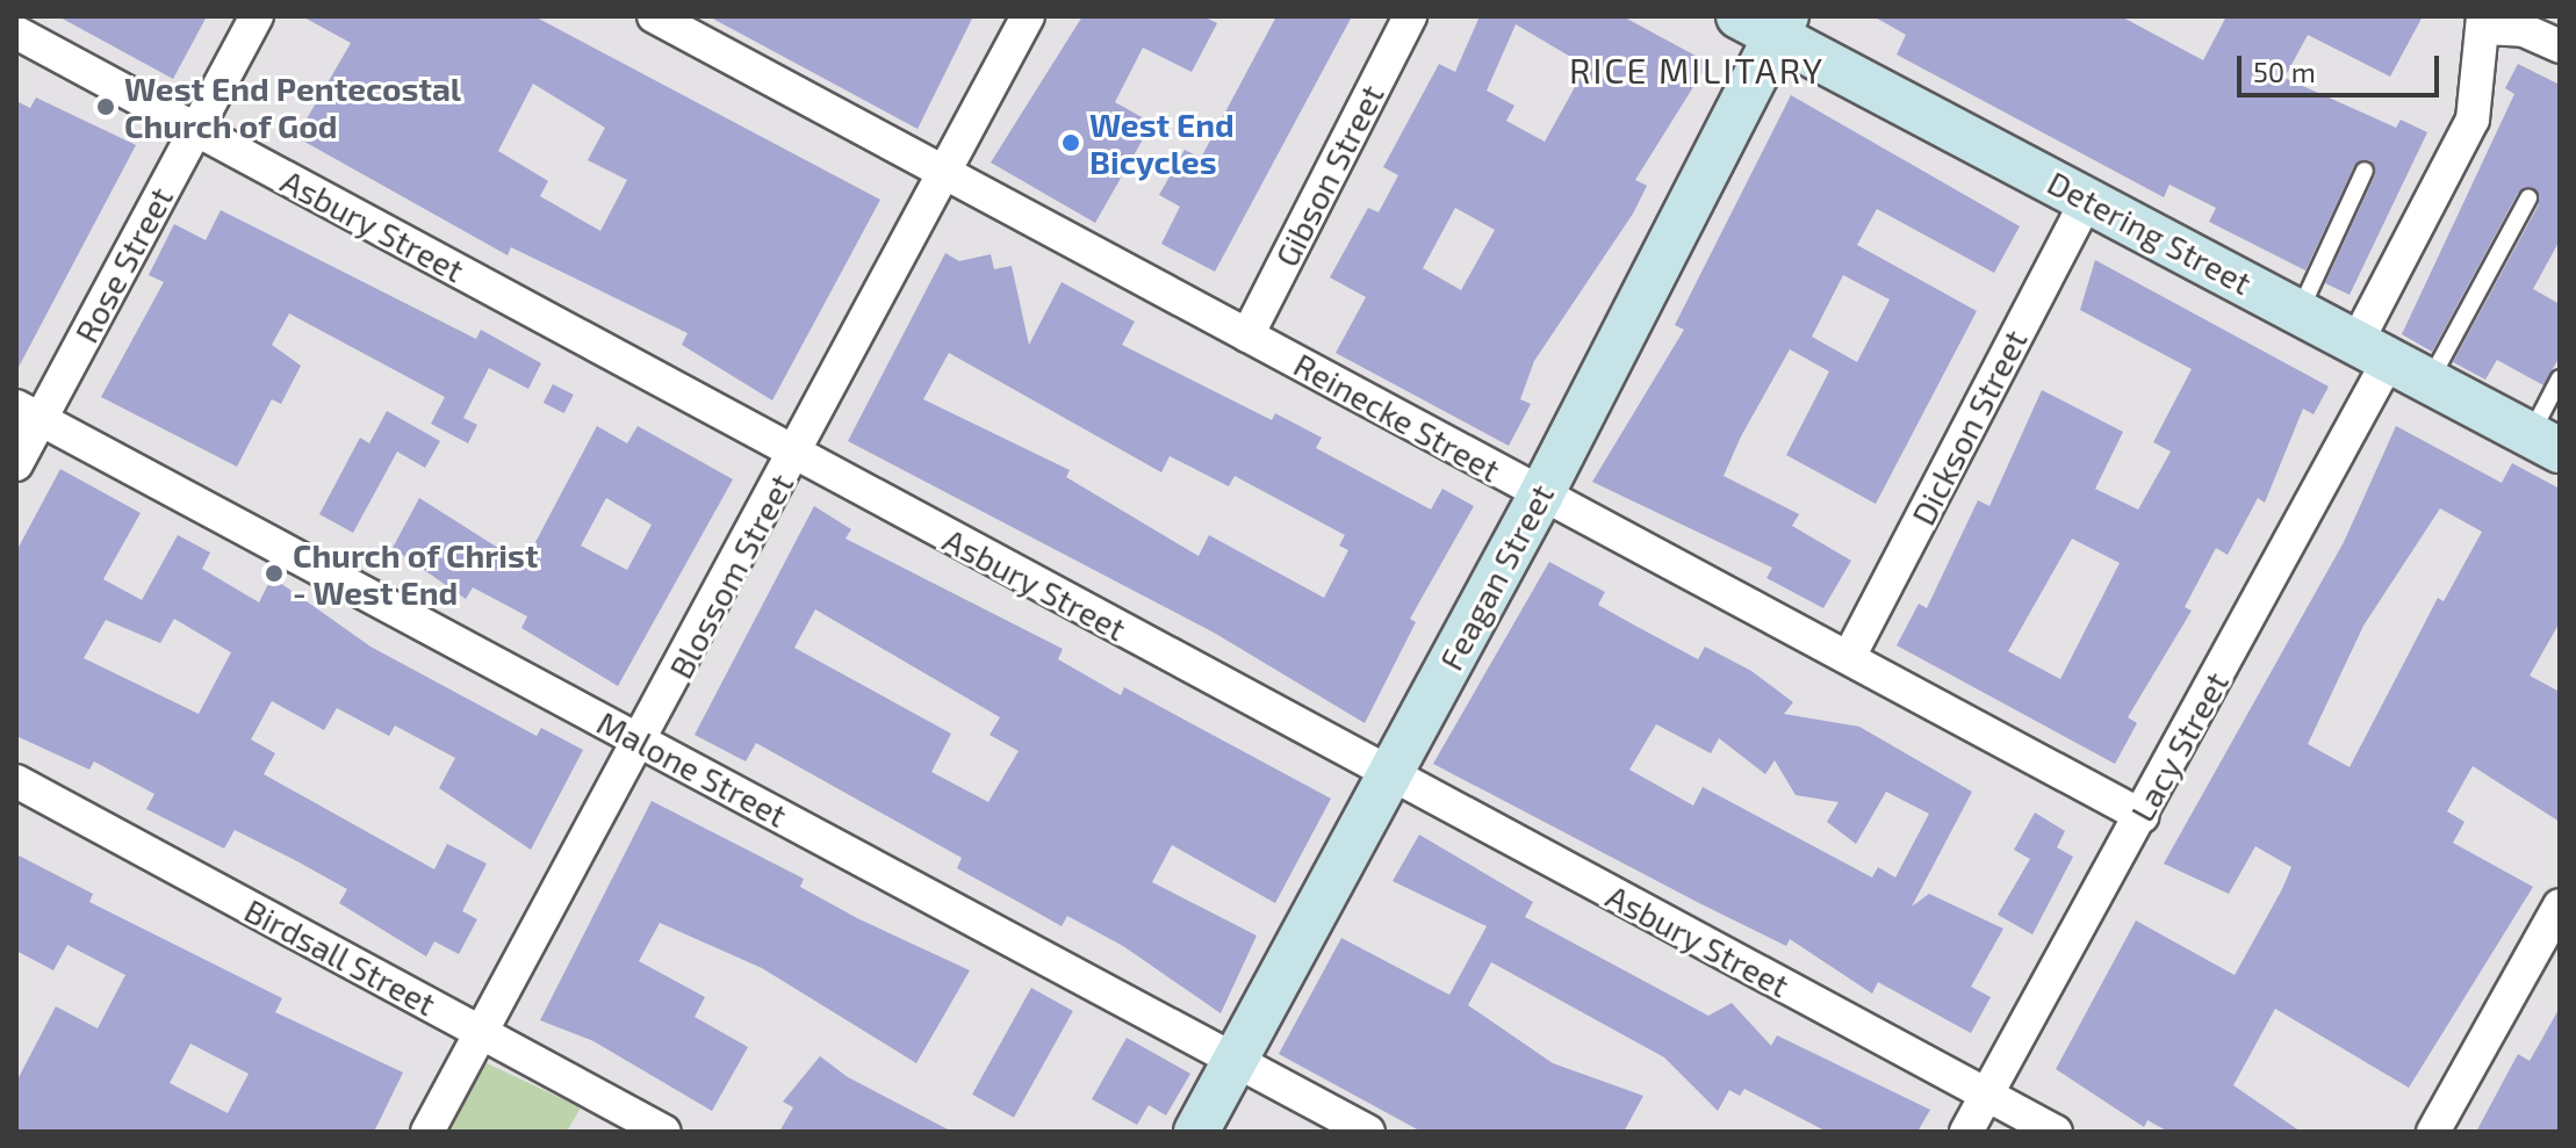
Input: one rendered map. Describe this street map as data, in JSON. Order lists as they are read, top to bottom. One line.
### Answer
{"streets":{"street":["Gibson Street","Asbury Street","Detering Street","Rose Street","Reinecke Street","Dickson Street","Blossom Street","Feagan Street","Lacy Street","Malone Street","Birdsall Street"]},"crossings":[["Gibson Street","Reinecke Street"],["Asbury Street","Rose Street"],["Asbury Street","Blossom Street"],["Asbury Street","Feagan Street"],["Asbury Street","Lacy Street"],["Detering Street","Dickson Street"],["Detering Street","Feagan Street"],["Detering Street","Lacy Street"],["Rose Street","Malone Street"],["Reinecke Street","Dickson Street"],["Reinecke Street","Blossom Street"],["Reinecke Street","Feagan Street"],["Reinecke Street","Lacy Street"],["Blossom Street","Malone Street"],["Blossom Street","Birdsall Street"],["Feagan Street","Malone Street"]],"districts":["RICE MILITARY"],"places":["West End Pentecostal Church of God","West End Bicycles","Church of Christ - West End"],"scale_bar":"50 m"}
